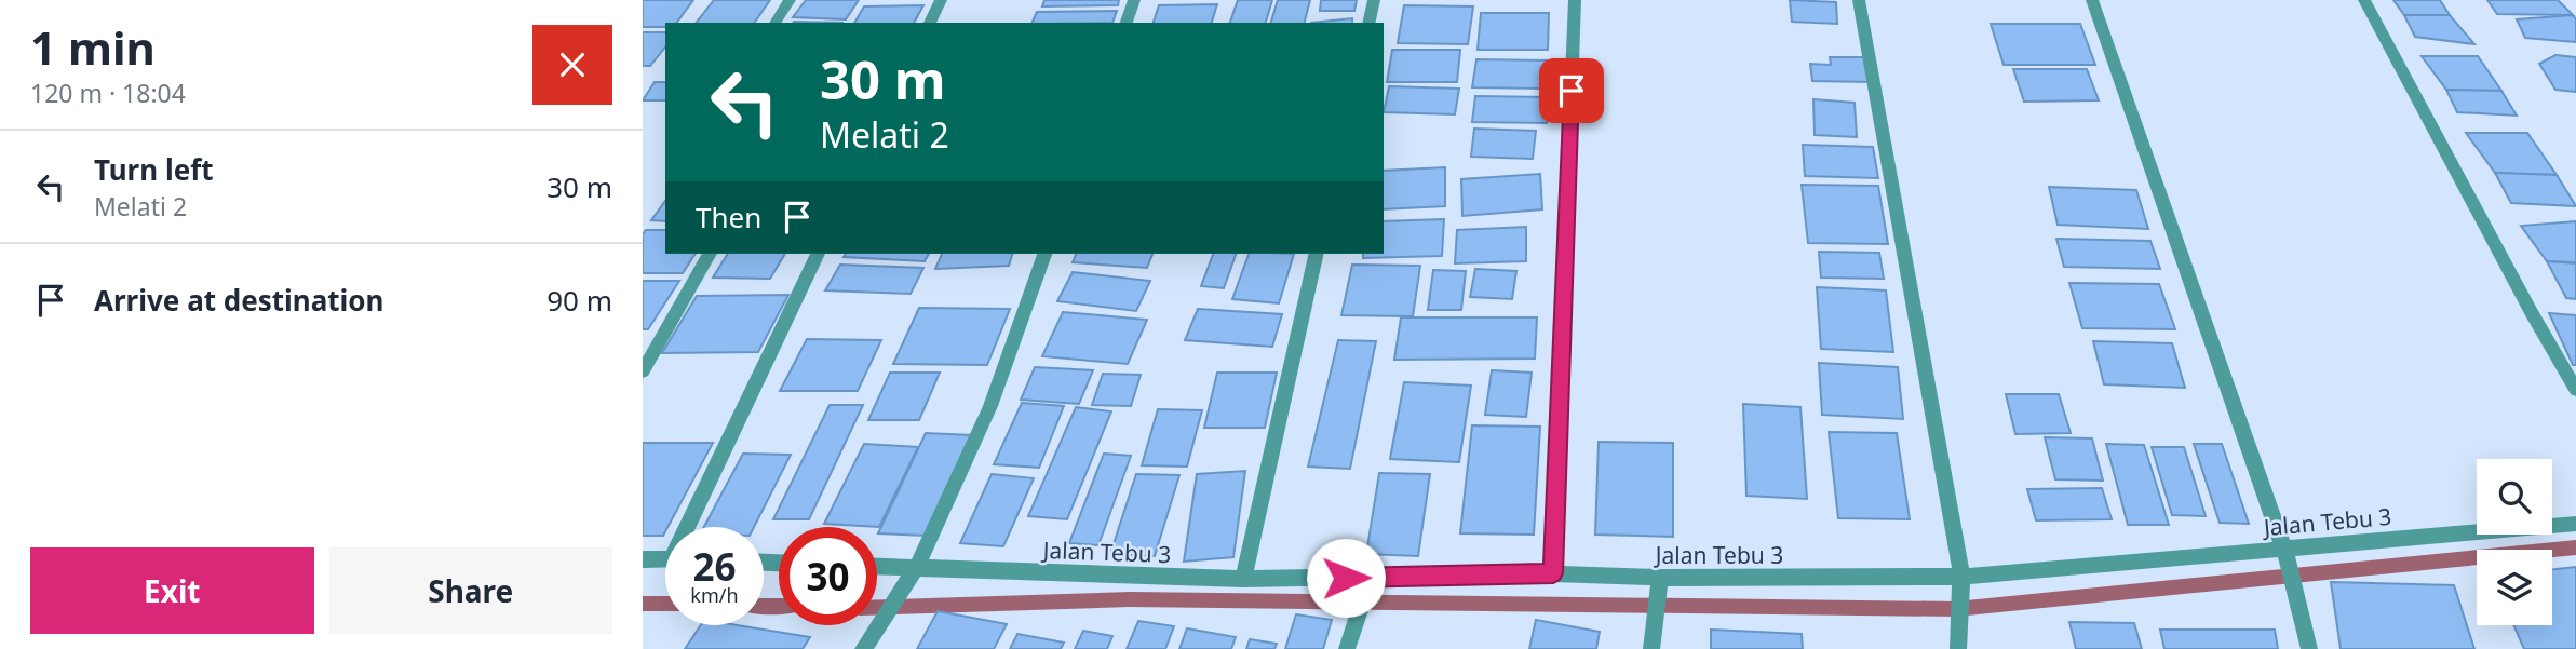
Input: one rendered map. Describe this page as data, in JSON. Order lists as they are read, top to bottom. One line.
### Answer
{"streets":{"street":["Jalan Tebu 3"]},"page":{"heading":["1 min","120 m · 18:04"],"turn":["30 m","Melati 2"],"list":[{"name":"Turn left","note":"Melati 2","value":"30 m"},{"name":"Arrive at destination","value":"90 m"}],"then":"Then","speed":"26 km/h","limit":"30","buttons":["Exit","Share"]}}
